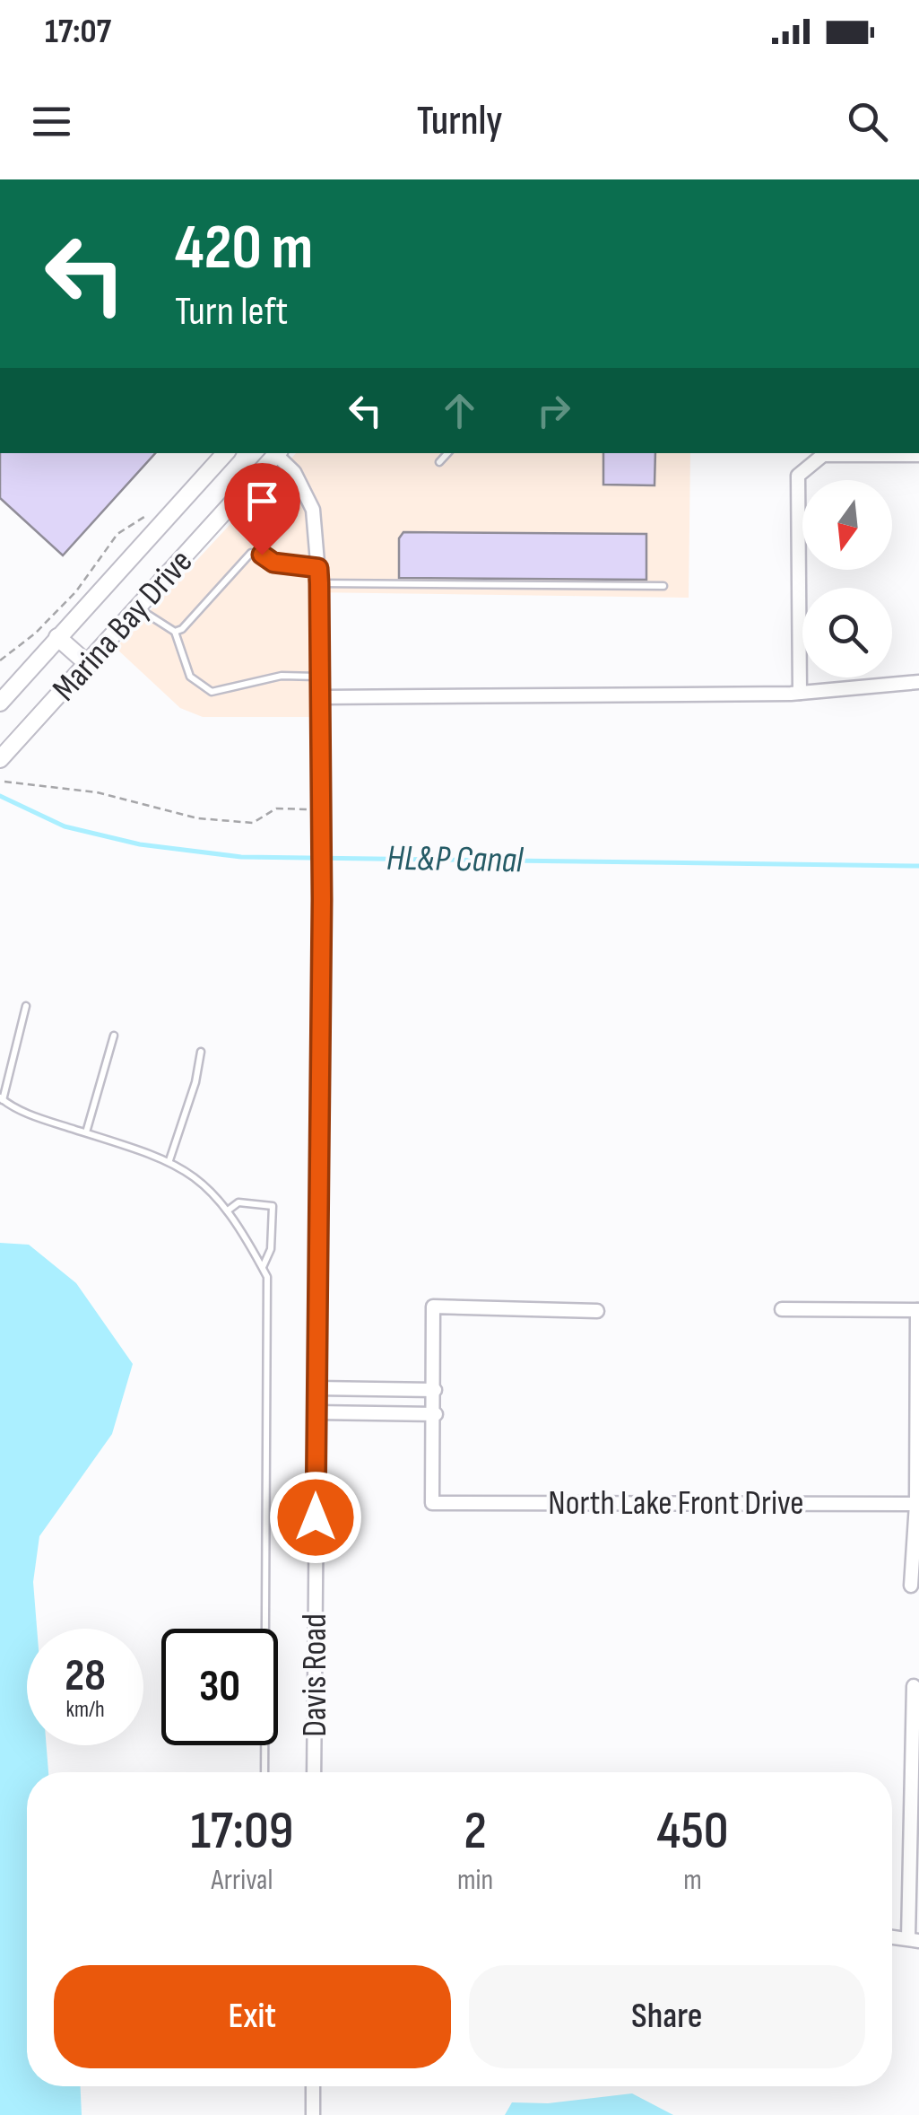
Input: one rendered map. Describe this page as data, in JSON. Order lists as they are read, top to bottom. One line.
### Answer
{"streets":{"main road":["Marina Bay Drive"],"street":["North Lake Front Drive","Davis Road"]},"water":["HL&P Canal"],"north":"bottom","page":{"status":"17:07","header":"Turnly","turn":["420 m","Turn left"],"speed":"28 km/h","limit":"30","eta":["17:09","Arrival","2","min","450","m"],"buttons":["Exit","Share"]}}
